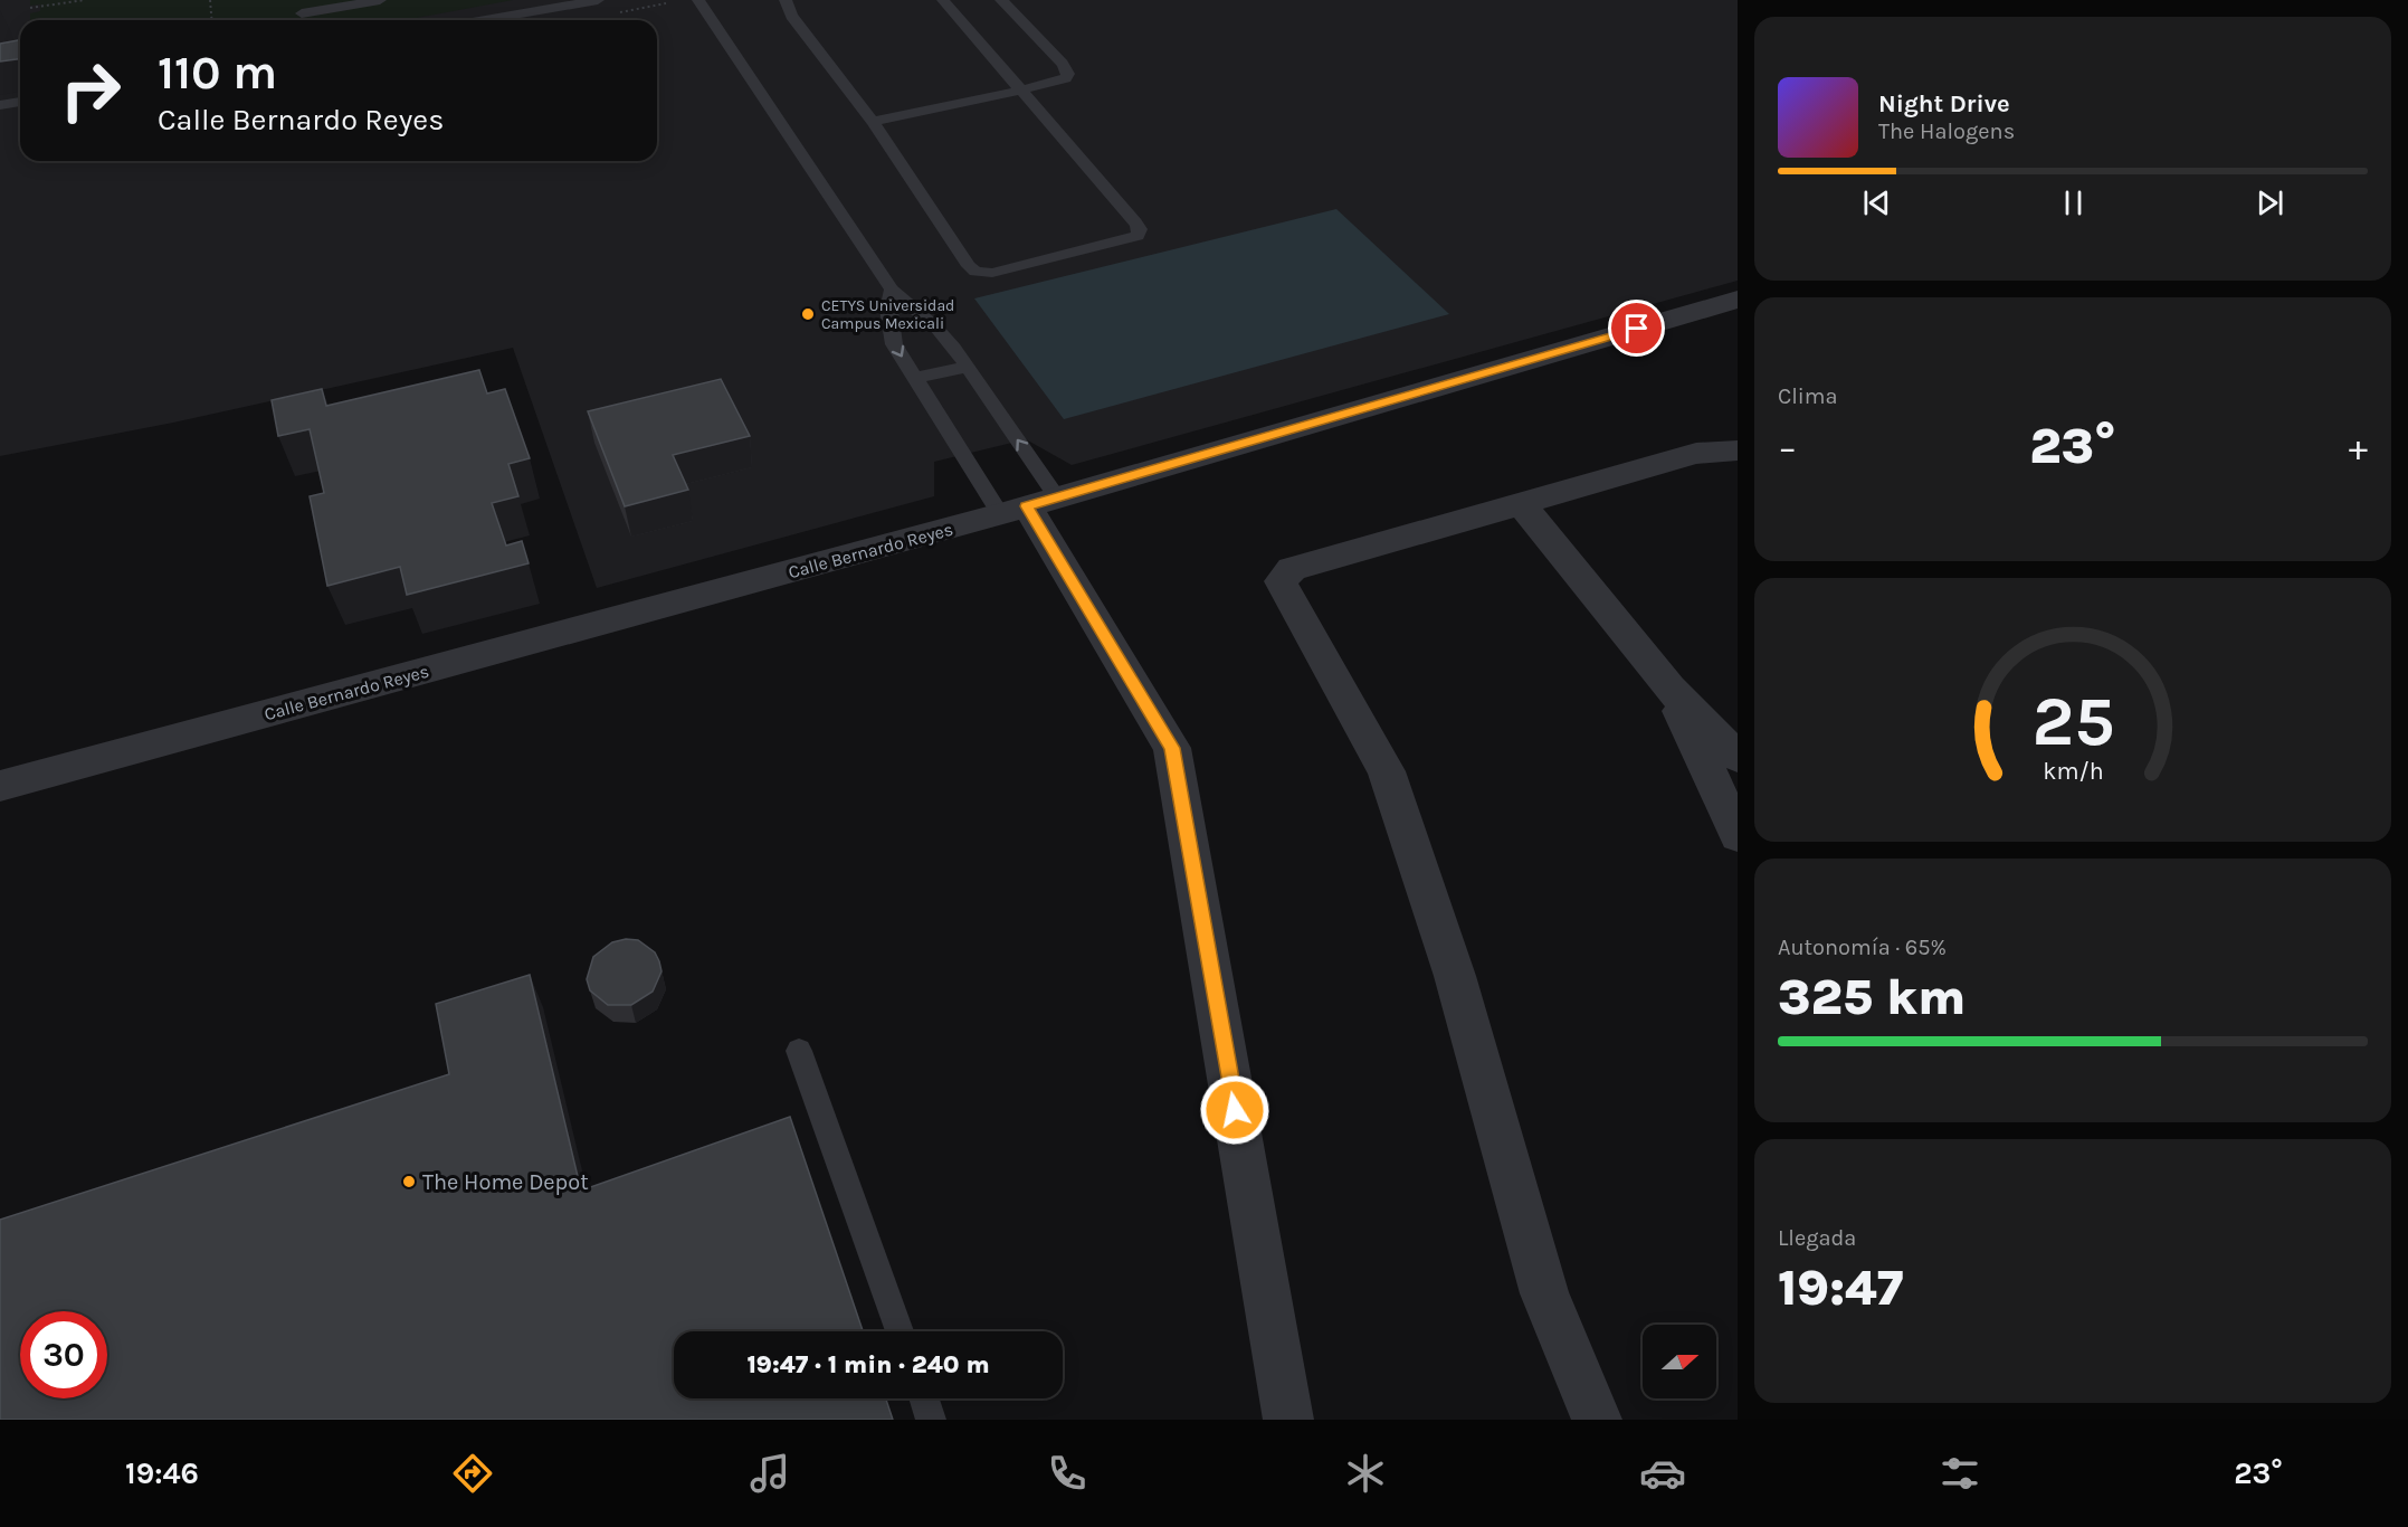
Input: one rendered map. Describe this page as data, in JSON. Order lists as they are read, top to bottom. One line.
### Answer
{"streets":{"street":["Calle Bernardo Reyes"]},"places":["CETYS Universidad Campus Mexicali","The Home Depot"],"north":"right","page":{"turn":["110 m","Calle Bernardo Reyes"],"song":["Night Drive","The Halogens"],"tile":["Clima",["Autonomía · 65%","325 km"],["Llegada","19:47"]],"heat":["−","23°","+"],"limit":"30","trip":"19:47 · 1 min · 240 m","tabs":["19:46","23°"],"gauge":["25","km/h"]}}
